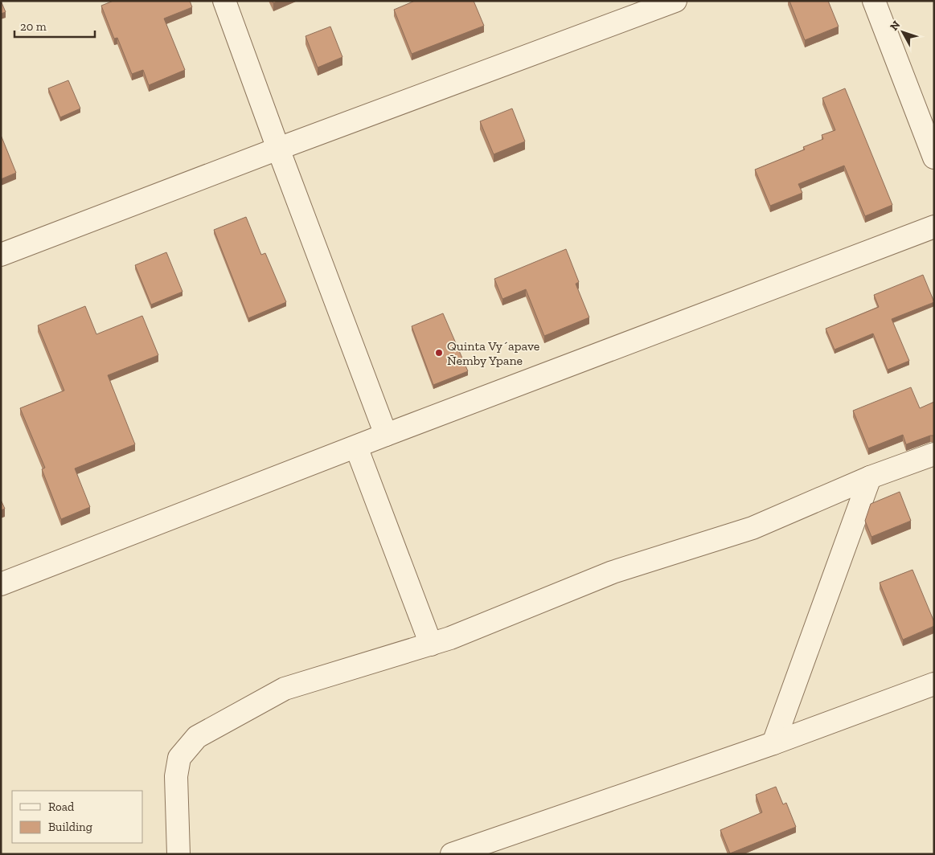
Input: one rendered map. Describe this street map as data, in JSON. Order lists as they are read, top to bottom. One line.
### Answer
{"places":["Quinta Vy´apave Ñemby Ypane"],"legend":["Road","Building"],"scale_bar":"20 m","north":"top left"}
